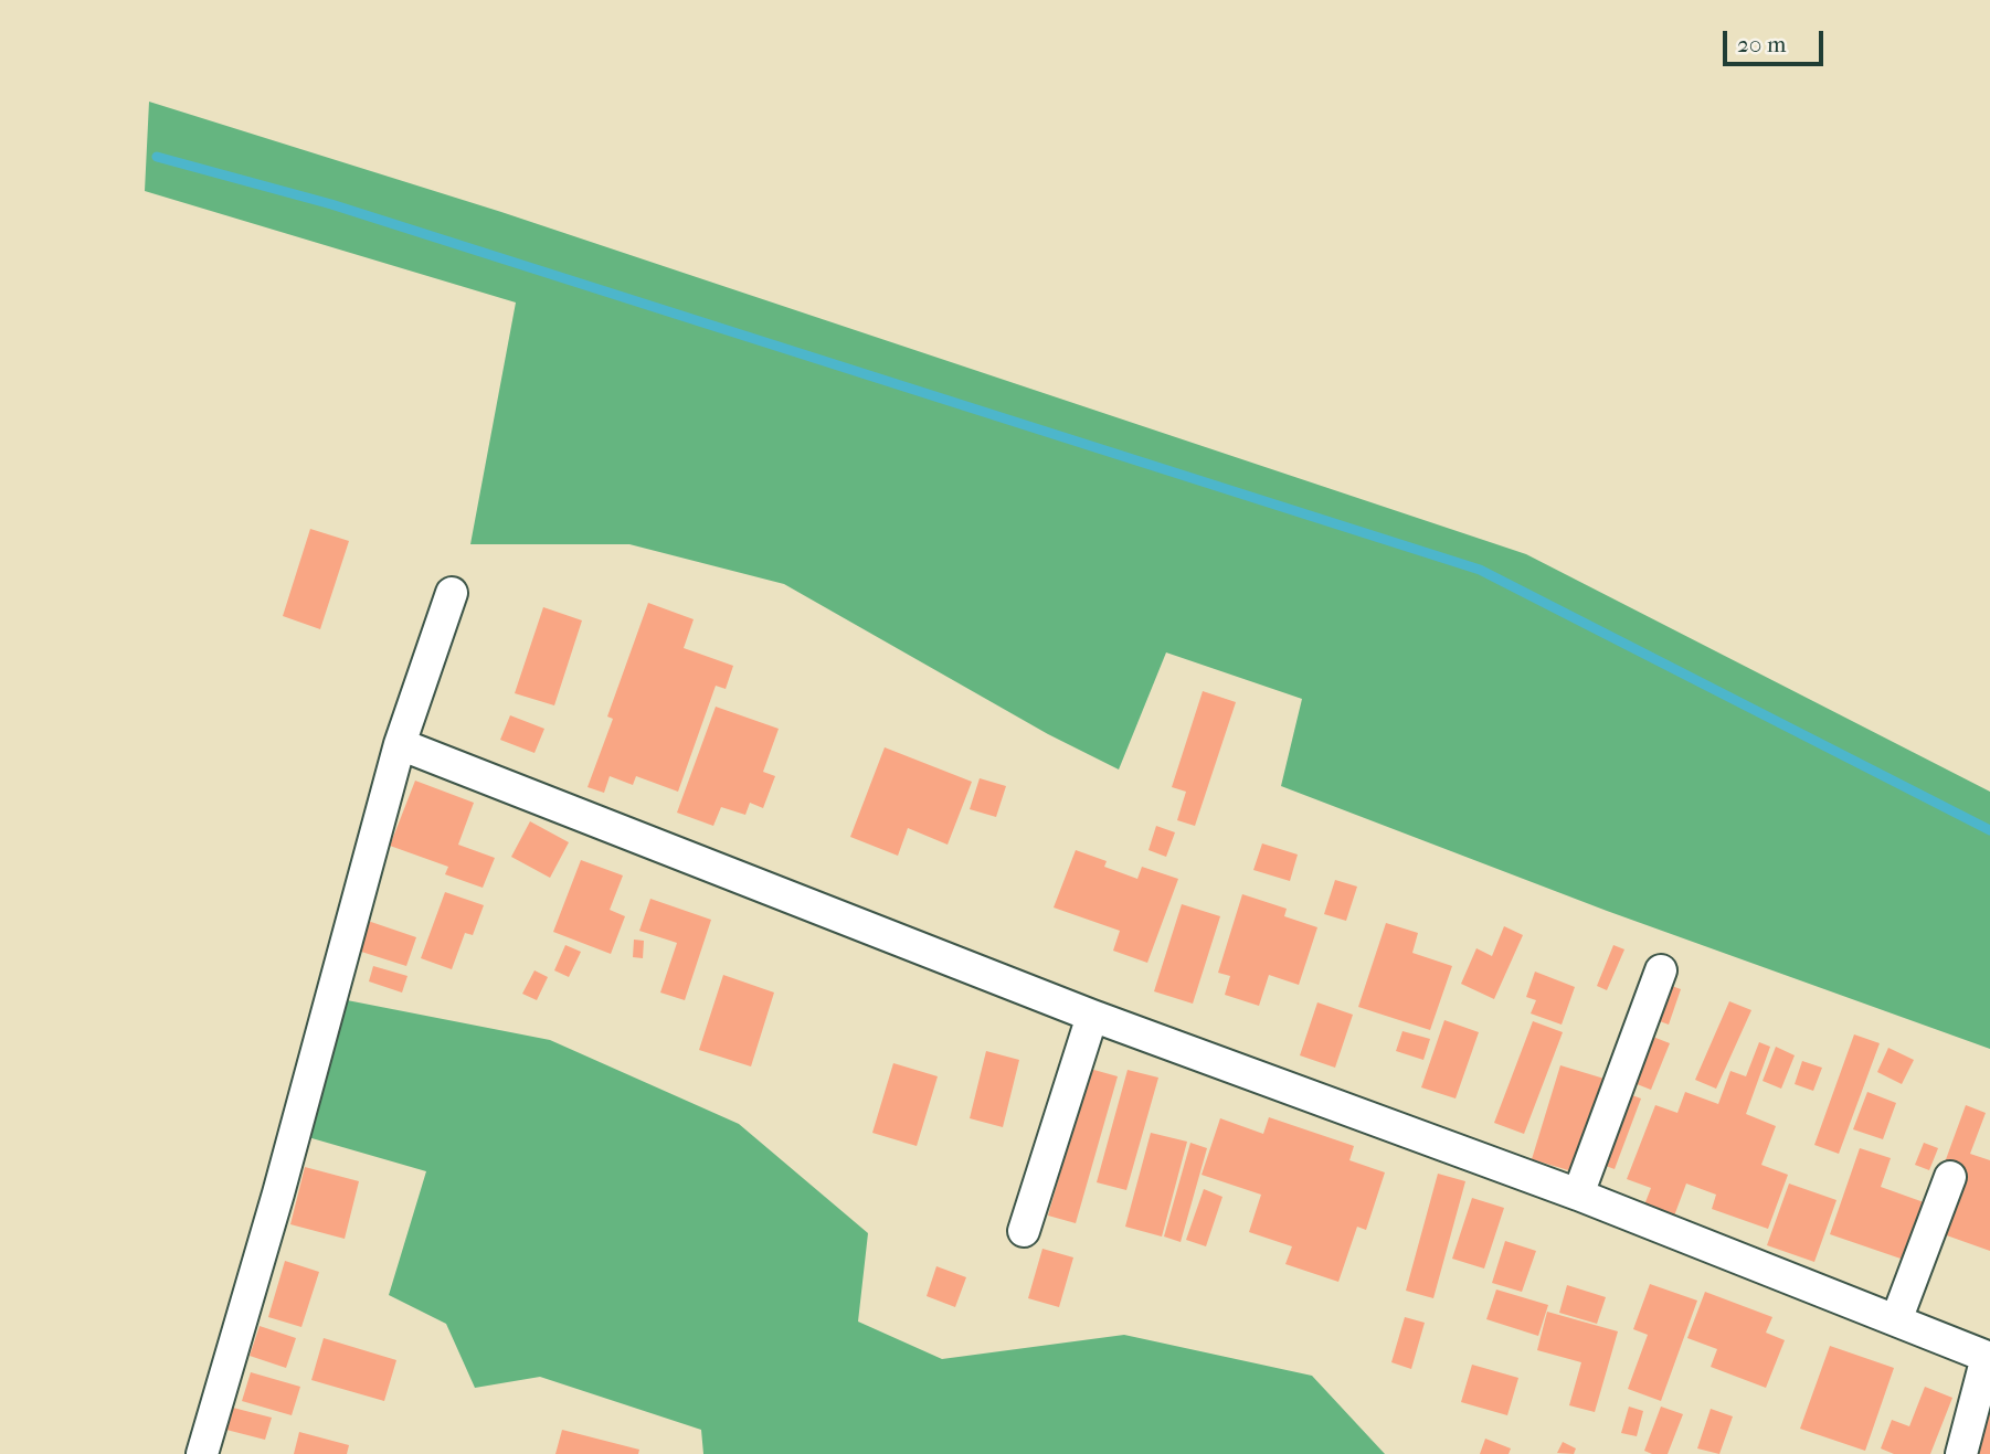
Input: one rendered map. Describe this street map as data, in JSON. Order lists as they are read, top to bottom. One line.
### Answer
{"scale_bar":"20 m"}
